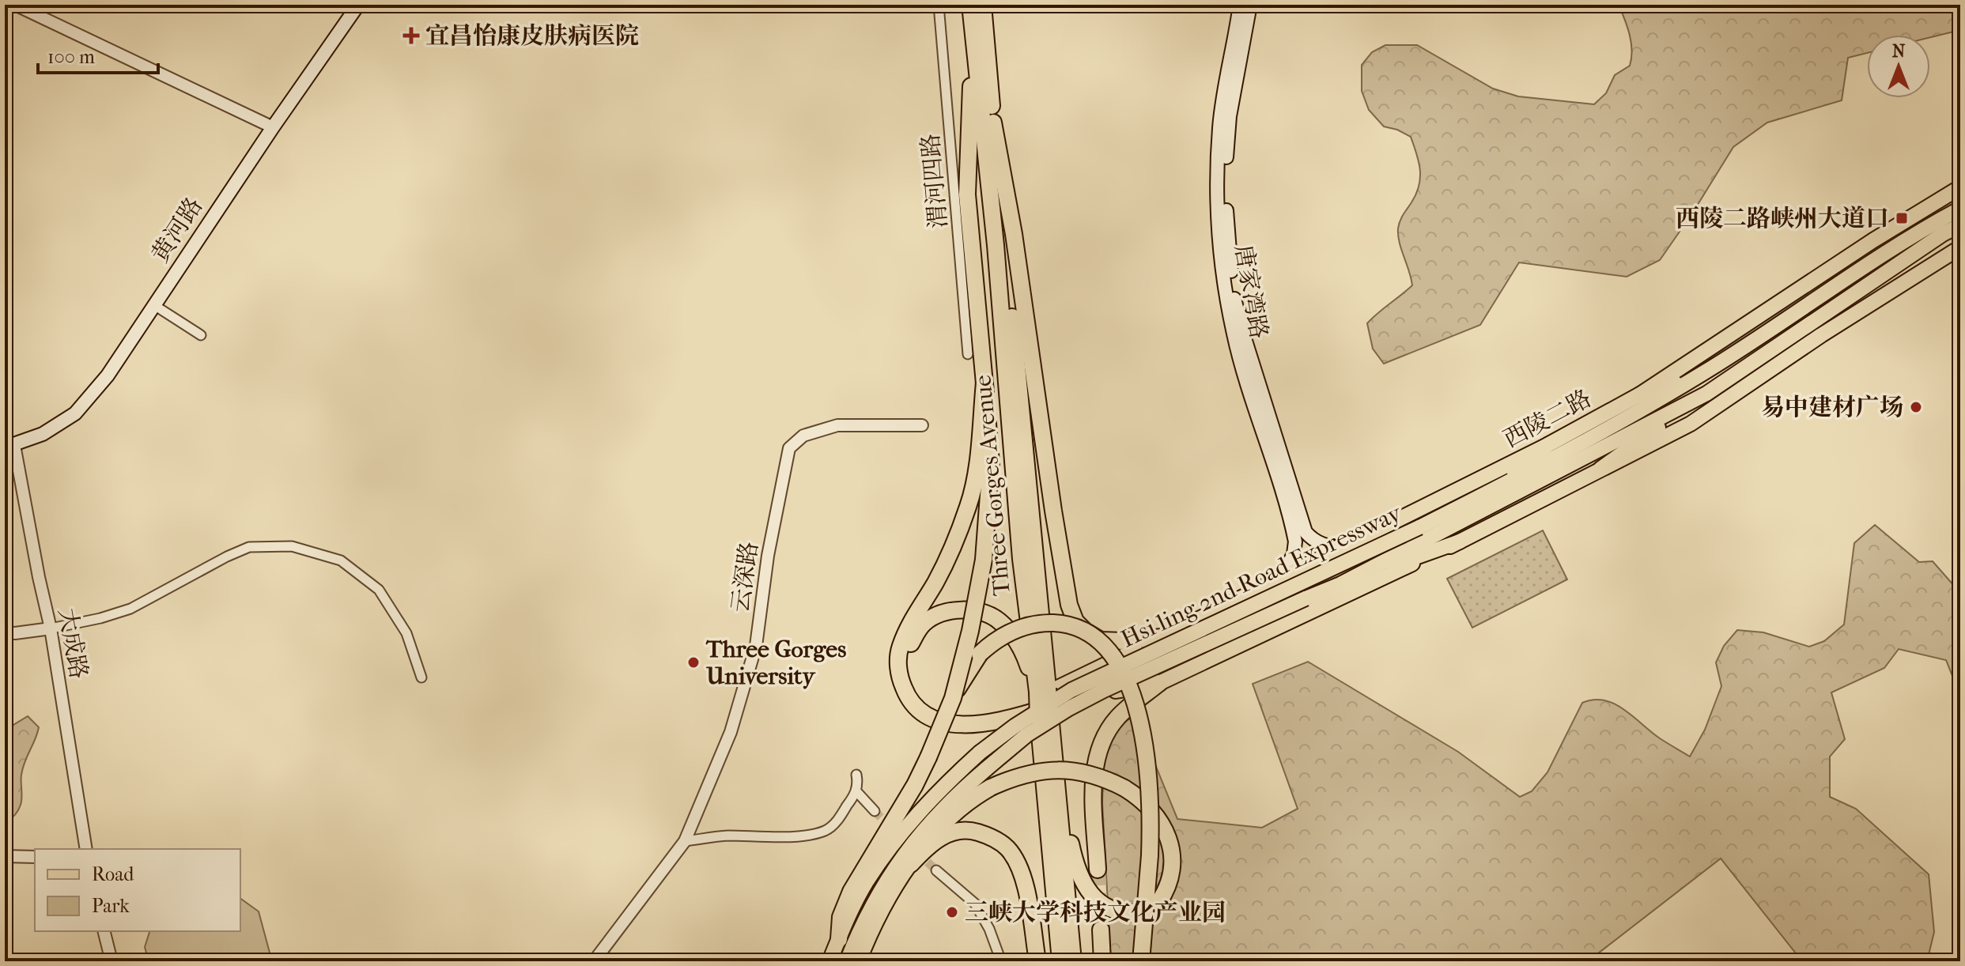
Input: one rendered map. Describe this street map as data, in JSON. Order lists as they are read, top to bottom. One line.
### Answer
{"streets":{"highway":["Three Gorges Avenue"],"main road":["黄河路","唐家湾路","西陵二路","Hsi ling 2nd Road Expressway"],"street":["渭河四路","云深路","大成路"]},"crossings":[["黄河路","大成路"],["唐家湾路","西陵二路"]],"places":{"health":["宜昌怡康皮肤病医院"],"transit":["西陵二路峡州大道口"],"other":["易中建材广场","Three Gorges University","三峡大学科技文化产业园"]},"legend":["Road","Park"],"scale_bar":"100 m","north":"top"}
